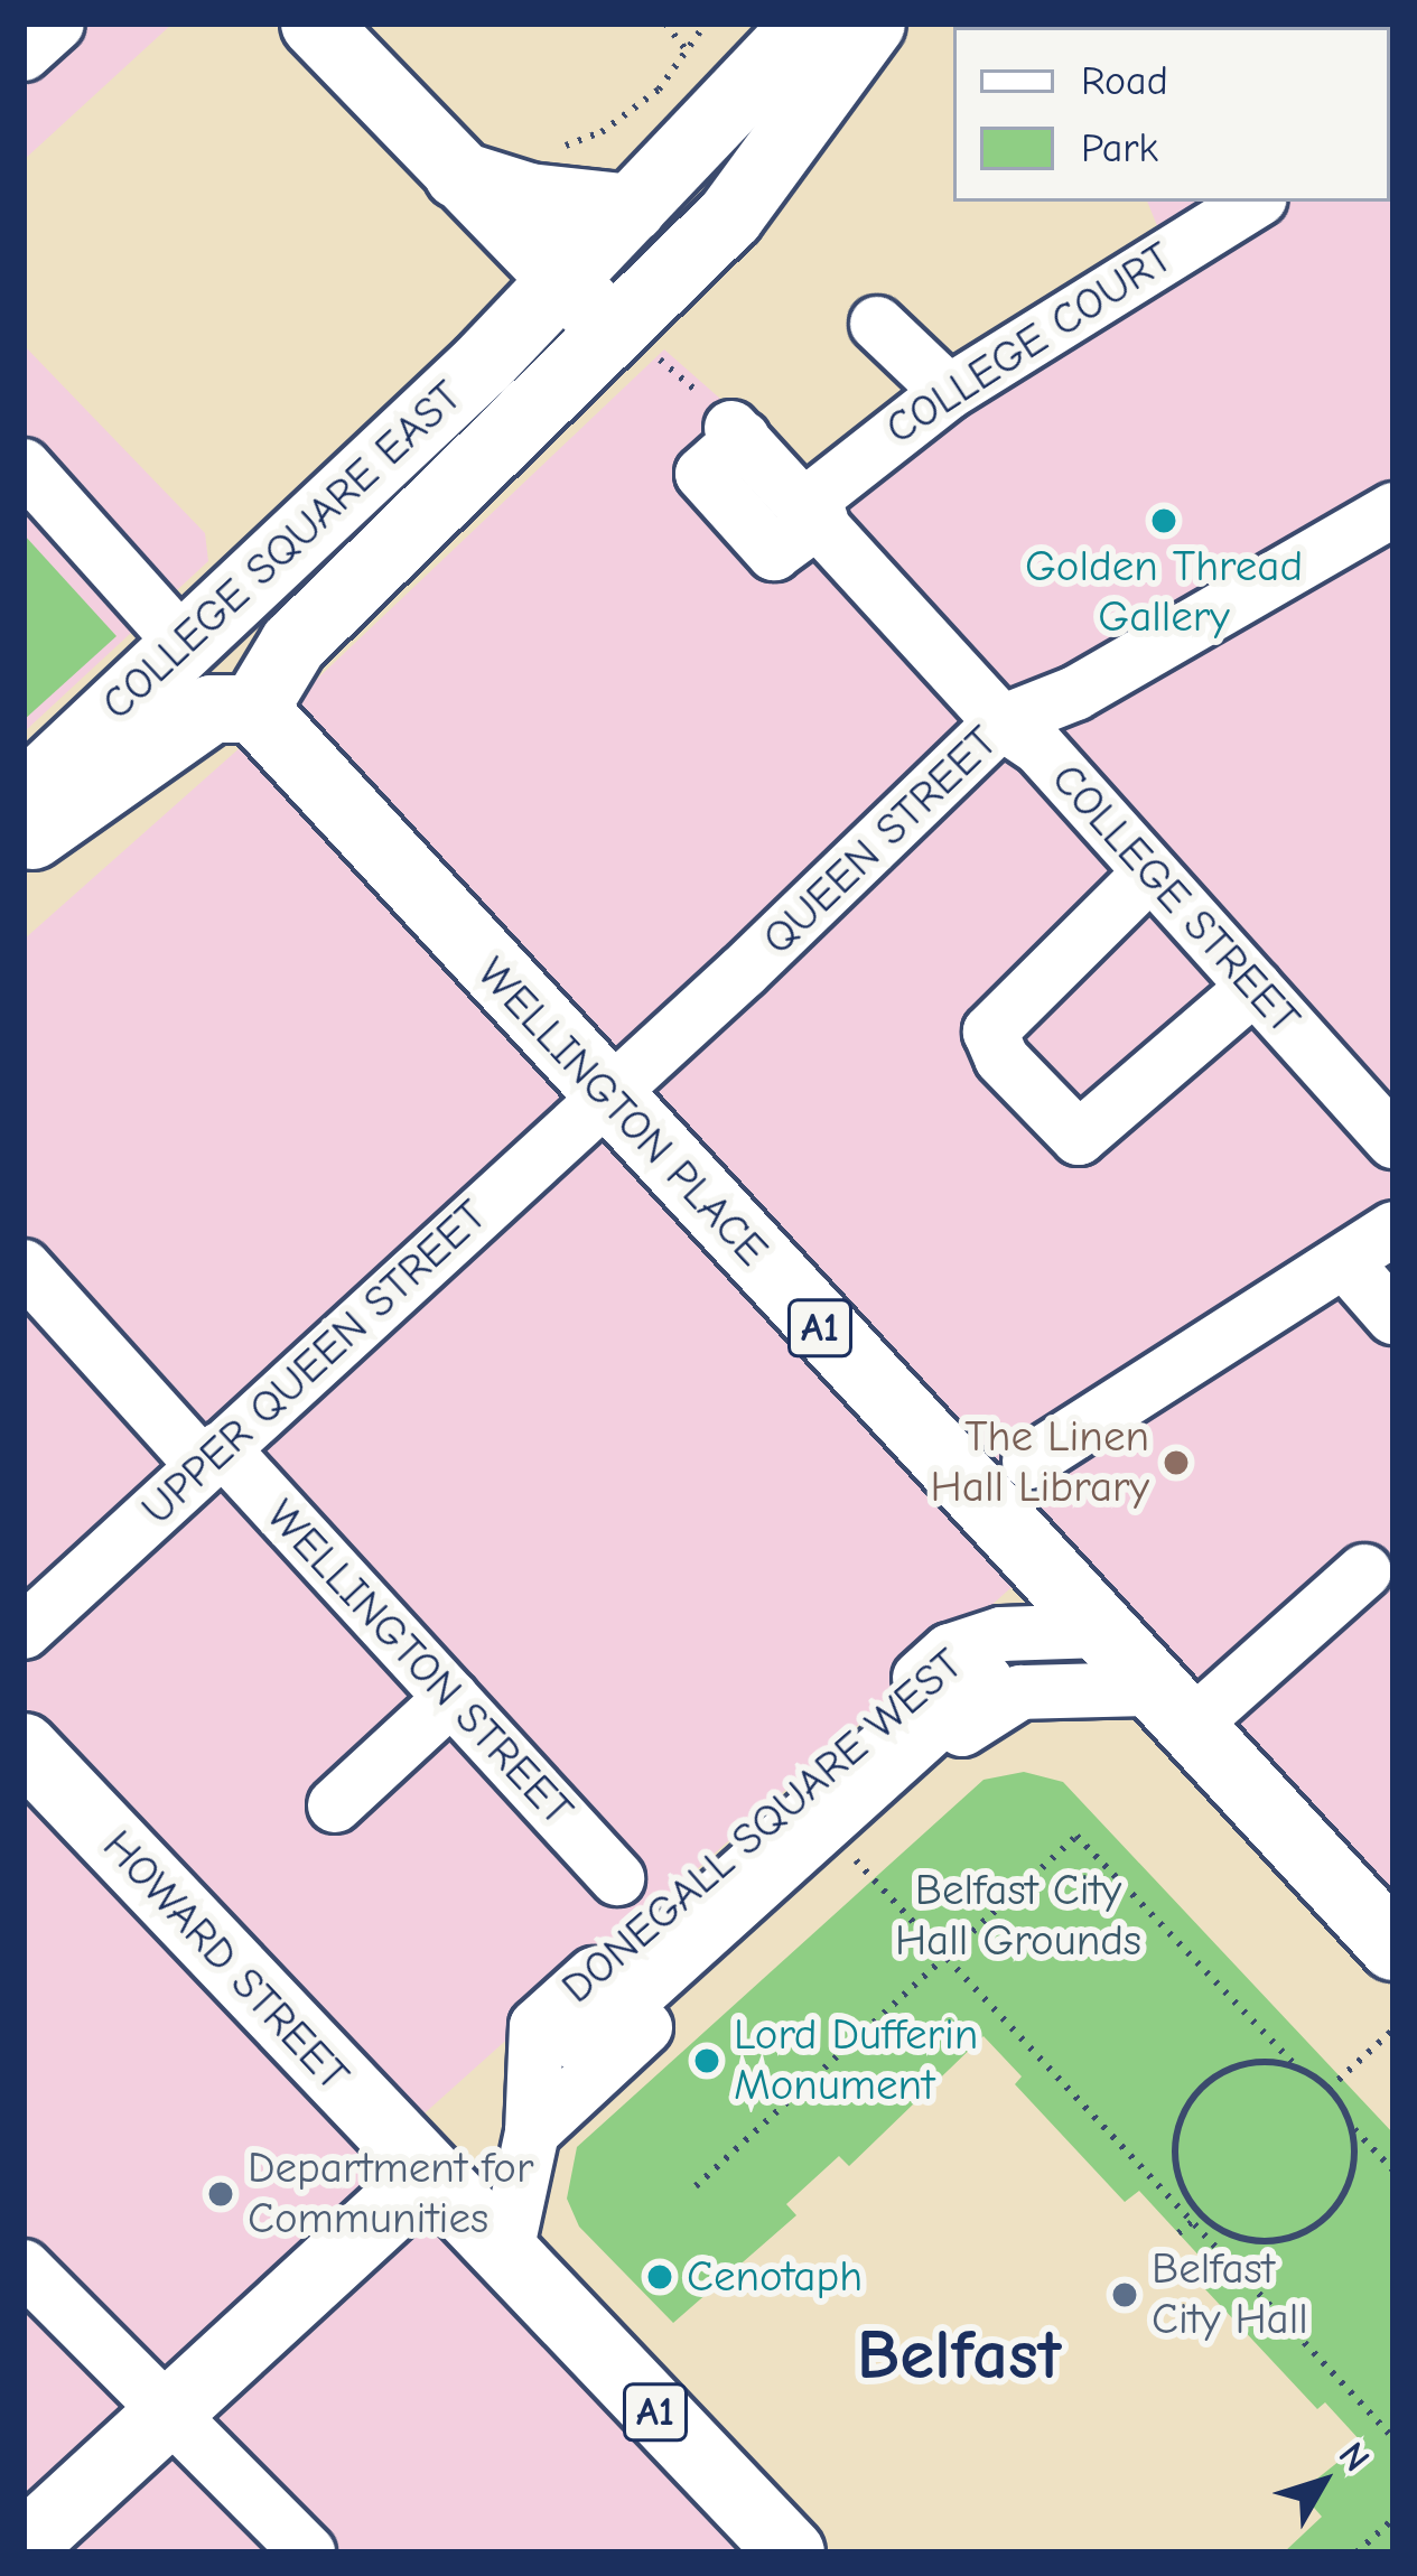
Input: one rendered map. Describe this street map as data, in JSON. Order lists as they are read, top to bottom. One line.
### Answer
{"streets":{"main road":["COLLEGE SQUARE EAST","WELLINGTON PLACE","A1","HOWARD STREET"],"street":["COLLEGE COURT","QUEEN STREET","COLLEGE STREET","UPPER QUEEN STREET","WELLINGTON STREET","DONEGALL SQUARE WEST"]},"crossings":[["COLLEGE COURT","COLLEGE STREET"],["COLLEGE SQUARE EAST","WELLINGTON PLACE"],["QUEEN STREET","COLLEGE STREET"],["QUEEN STREET","WELLINGTON PLACE"],["QUEEN STREET","UPPER QUEEN STREET"],["WELLINGTON PLACE","A1"],["WELLINGTON PLACE","UPPER QUEEN STREET"],["WELLINGTON PLACE","DONEGALL SQUARE WEST"],["A1","DONEGALL SQUARE WEST"],["A1","HOWARD STREET"],["UPPER QUEEN STREET","WELLINGTON STREET"]],"districts":["Belfast"],"parks":["Belfast City Hall Grounds"],"places":["Golden Thread Gallery","The Linen Hall Library","Lord Dufferin Monument","Department for Communities","Cenotaph","Belfast City Hall"],"legend":["Road","Park"],"north":"top right"}
